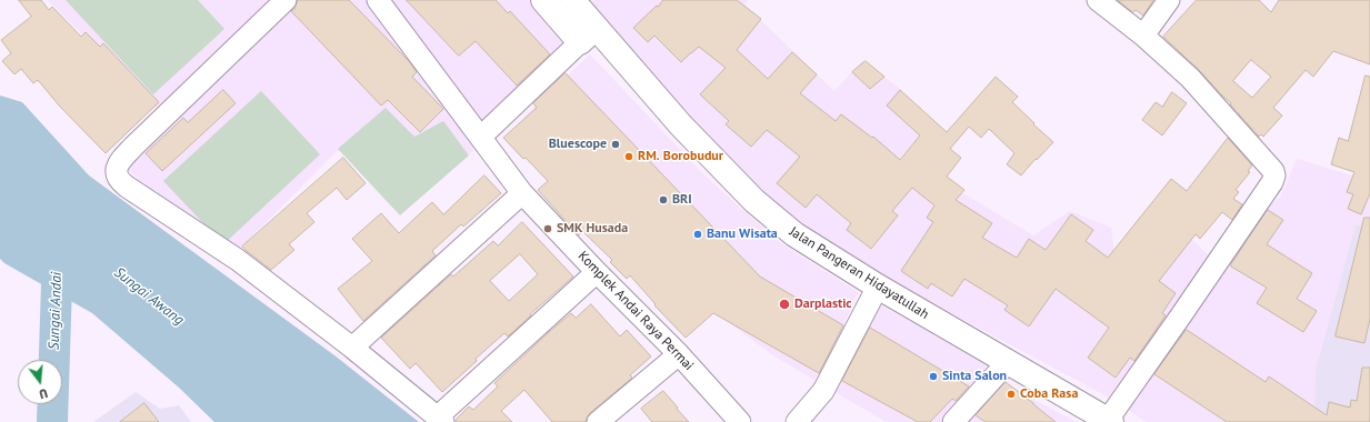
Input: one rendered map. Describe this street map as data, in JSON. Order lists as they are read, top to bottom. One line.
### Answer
{"streets":{"main road":["Jalan Pangeran Hidayatullah"],"street":["Komplek Andai Raya Permai"]},"water":["Sungai Awang","Sungai Andai"],"places":["Bluescope","RM. Borobudur","BRI","SMK Husada","Banu Wisata","Darplastic","Sinta Salon","Coba Rasa"],"north":"bottom"}
